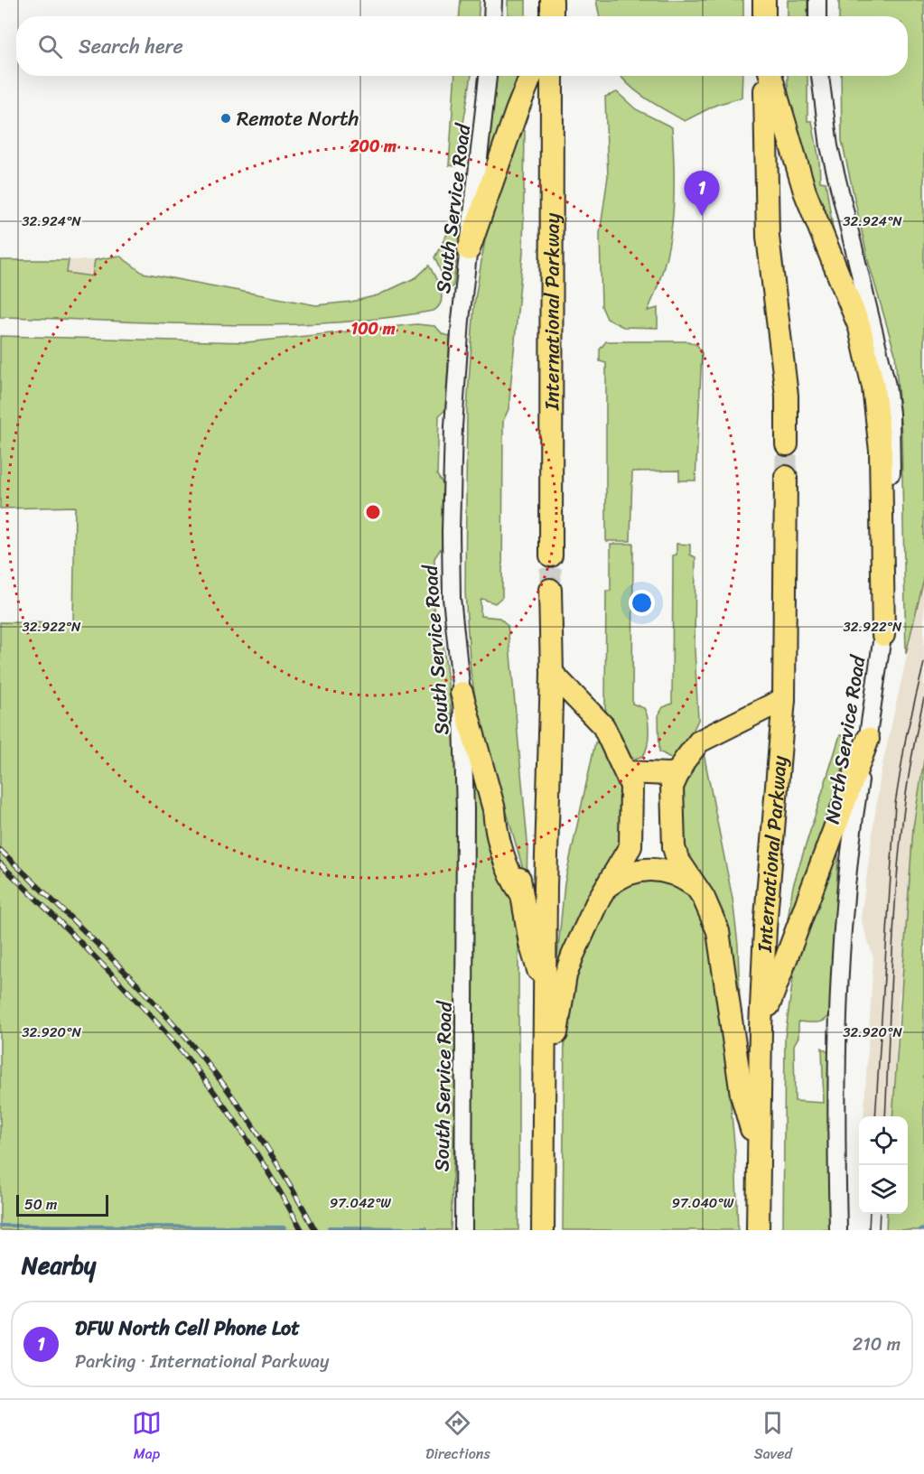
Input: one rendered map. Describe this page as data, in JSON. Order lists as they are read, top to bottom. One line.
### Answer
{"streets":{"highway":["International Parkway"],"main road":["South Service Road","North Service Road"]},"places":["Remote North"],"scale_bar":"50 m","page":{"search":"Search here","pins":"1","scale":"50 m","heading":"Nearby","list":[{"mark":"1","name":"DFW North Cell Phone Lot","note":"Parking · International Parkway","value":"210 m"}],"nav":["Map","Directions","Saved"]},"coordinates":["32.924°N","32.922°N","32.920°N","97.042°W","97.040°W"],"rings":["200 m","100 m"]}
